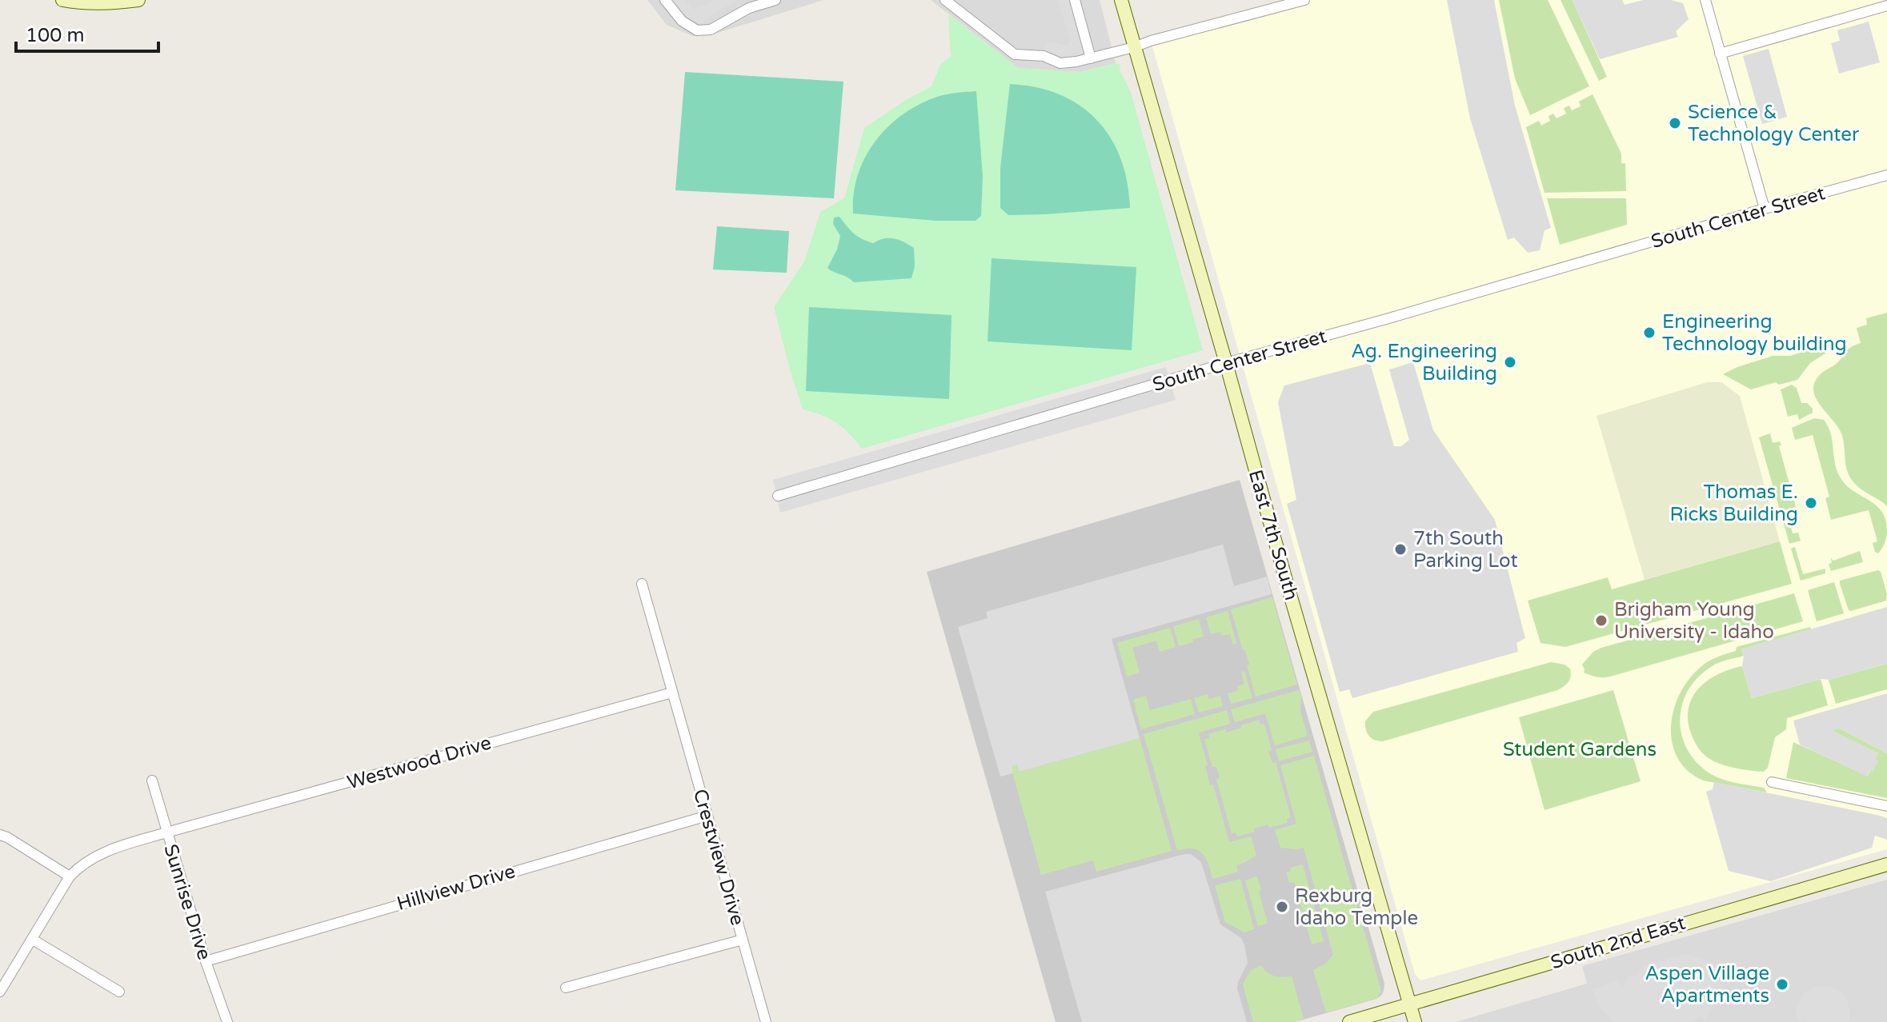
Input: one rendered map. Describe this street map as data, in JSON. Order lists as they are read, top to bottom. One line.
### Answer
{"streets":{"main road":["East 7th South","South 2nd East"],"street":["South Center Street","Westwood Drive","Crestview Drive","Hillview Drive","Sunrise Drive"]},"crossings":[["South Center Street","East 7th South"],["East 7th South","South 2nd East"],["Westwood Drive","Crestview Drive"],["Westwood Drive","Sunrise Drive"],["Crestview Drive","Hillview Drive"],["Hillview Drive","Sunrise Drive"]],"parks":["Student Gardens"],"places":["Science & Technology Center","Engineering Technology building","Ag. Engineering Building","Thomas E. Ricks Building","7th South Parking Lot","Brigham Young University - Idaho","Rexburg Idaho Temple","Aspen Village Apartments"],"scale_bar":"100 m"}
